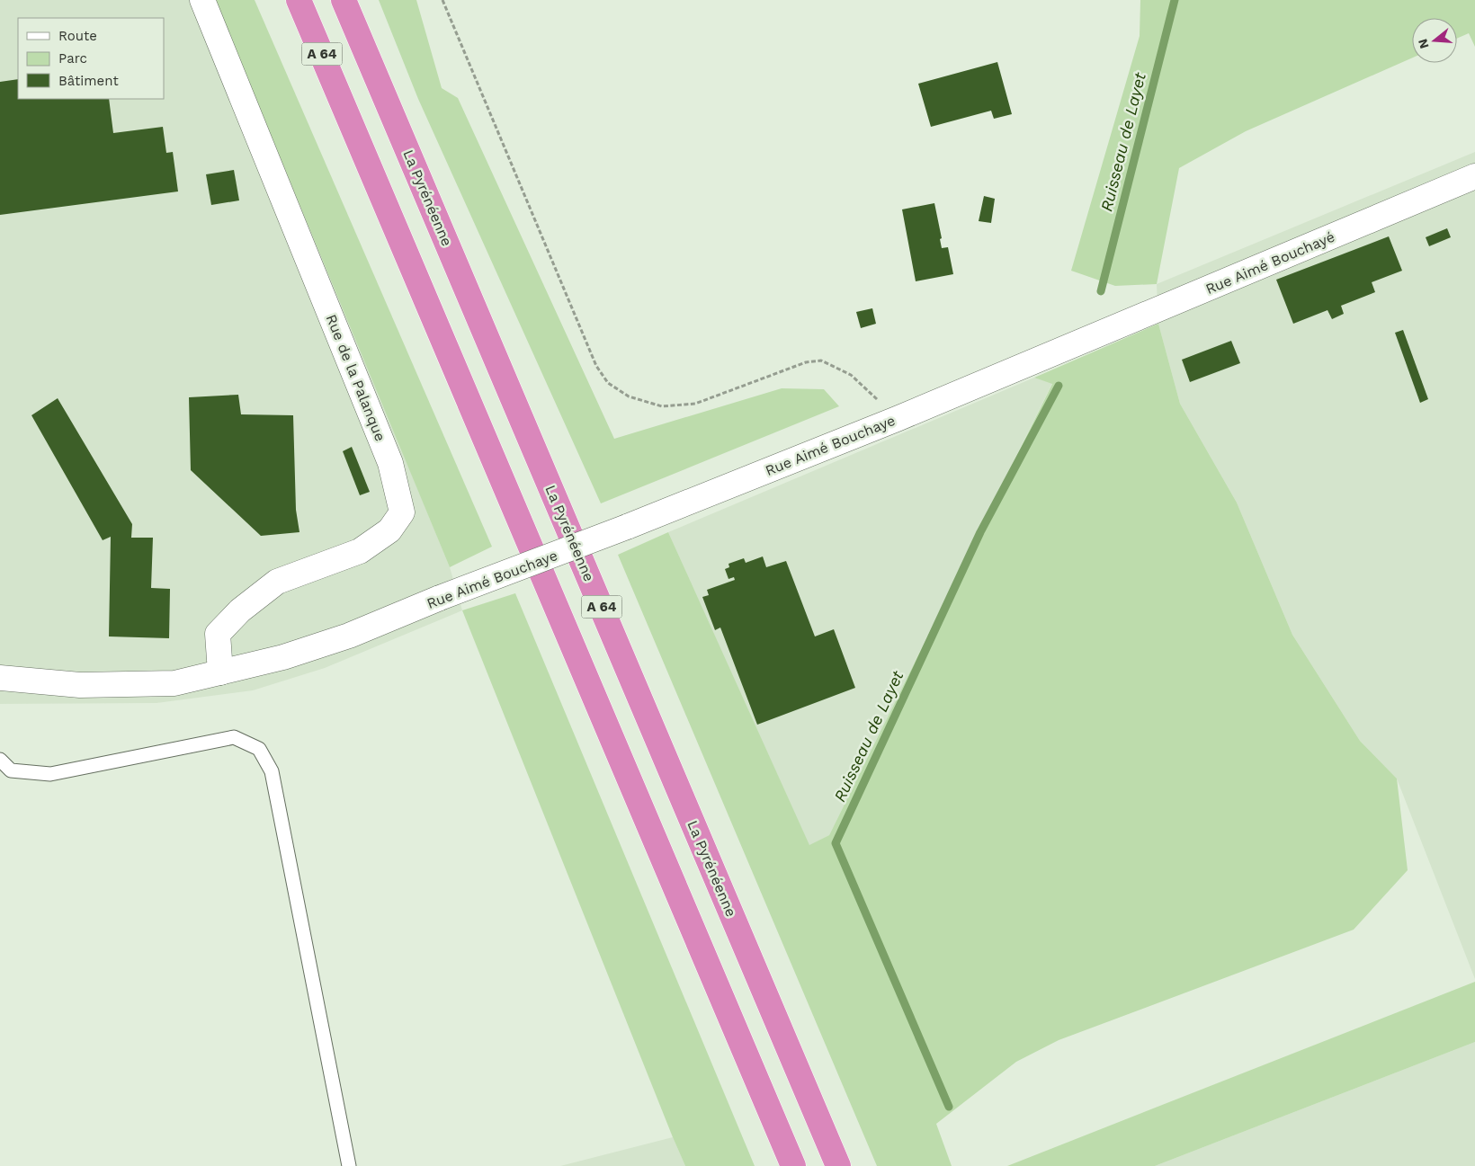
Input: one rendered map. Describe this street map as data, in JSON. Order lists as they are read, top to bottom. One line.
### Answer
{"streets":{"highway":["A 64","La Pyrénéenne"],"street":["Rue Aimé Bouchayé","Rue de la Palanque","Rue Aimé Bouchaye"]},"crossings":[["Rue Aimé Bouchayé","Rue Aimé Bouchaye"],["Rue de la Palanque","Rue Aimé Bouchaye"]],"water":["Ruisseau de Layet"],"legend":["Route","Parc","Bâtiment"],"north":"left"}
